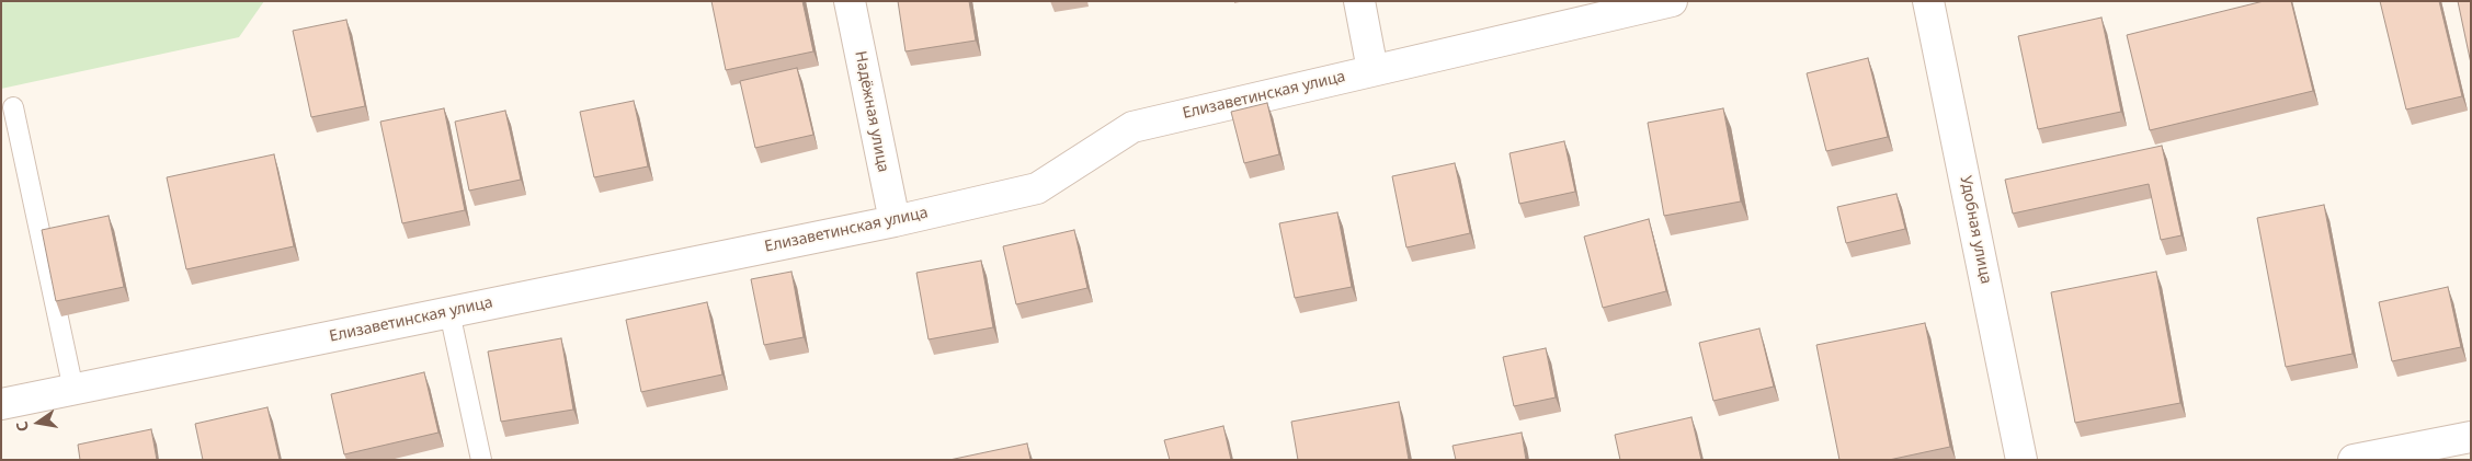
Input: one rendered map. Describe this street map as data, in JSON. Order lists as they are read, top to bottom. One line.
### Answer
{"streets":{"street":["Елизаветинская улица","Надёжная улица","Удобная улица"]},"crossings":[["Елизаветинская улица","Надёжная улица"]],"north":"left"}
